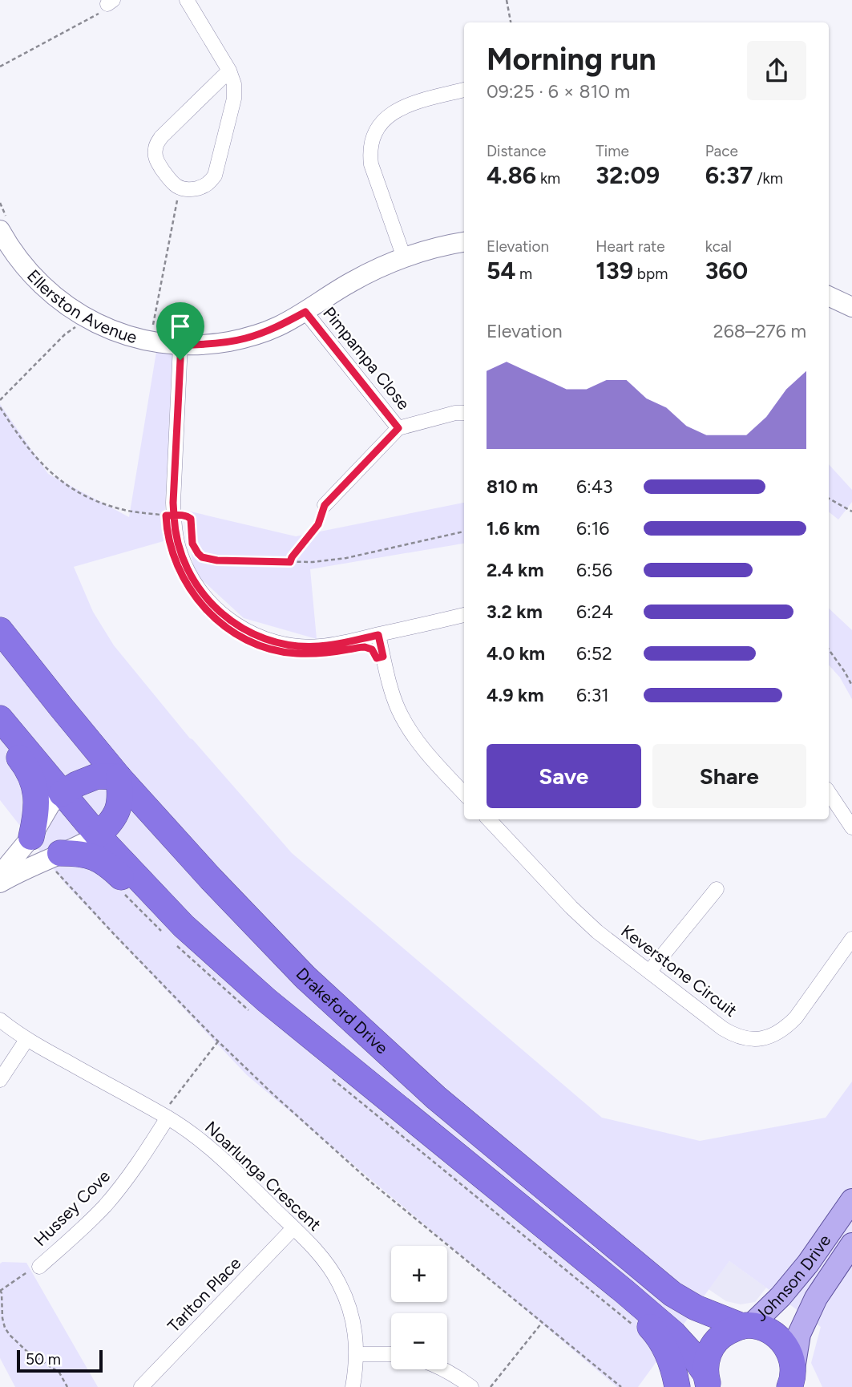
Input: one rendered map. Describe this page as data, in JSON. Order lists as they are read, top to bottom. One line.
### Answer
{"streets":{"highway":["Drakeford Drive"],"main road":["Johnson Drive"],"street":["Ellerston Avenue","Pimpampa Close","Keverstone Circuit","Noarlunga Crescent","Hussey Cove","Tarlton Place"]},"crossings":[["Ellerston Avenue","Pimpampa Close"],["Drakeford Drive","Johnson Drive"],["Noarlunga Crescent","Hussey Cove"],["Noarlunga Crescent","Tarlton Place"]],"scale_bar":"50 m","page":{"heading":["Morning run","09:25 · 6 × 810 m"],"stats":[["Distance","4.86 km"],["Time","32:09"],["Pace","6:37 /km"],["Elevation","54 m"],["Heart rate","139 bpm"],["kcal","360"]],"chart":["Elevation","268–276 m"],"list":[{"name":"810 m","note":"6:43"},{"name":"1.6 km","note":"6:16"},{"name":"2.4 km","note":"6:56"},{"name":"3.2 km","note":"6:24"},{"name":"4.0 km","note":"6:52"},{"name":"4.9 km","note":"6:31"}],"buttons":["Save","Share"],"map_buttons":["+","−"],"scale":"50 m"}}
